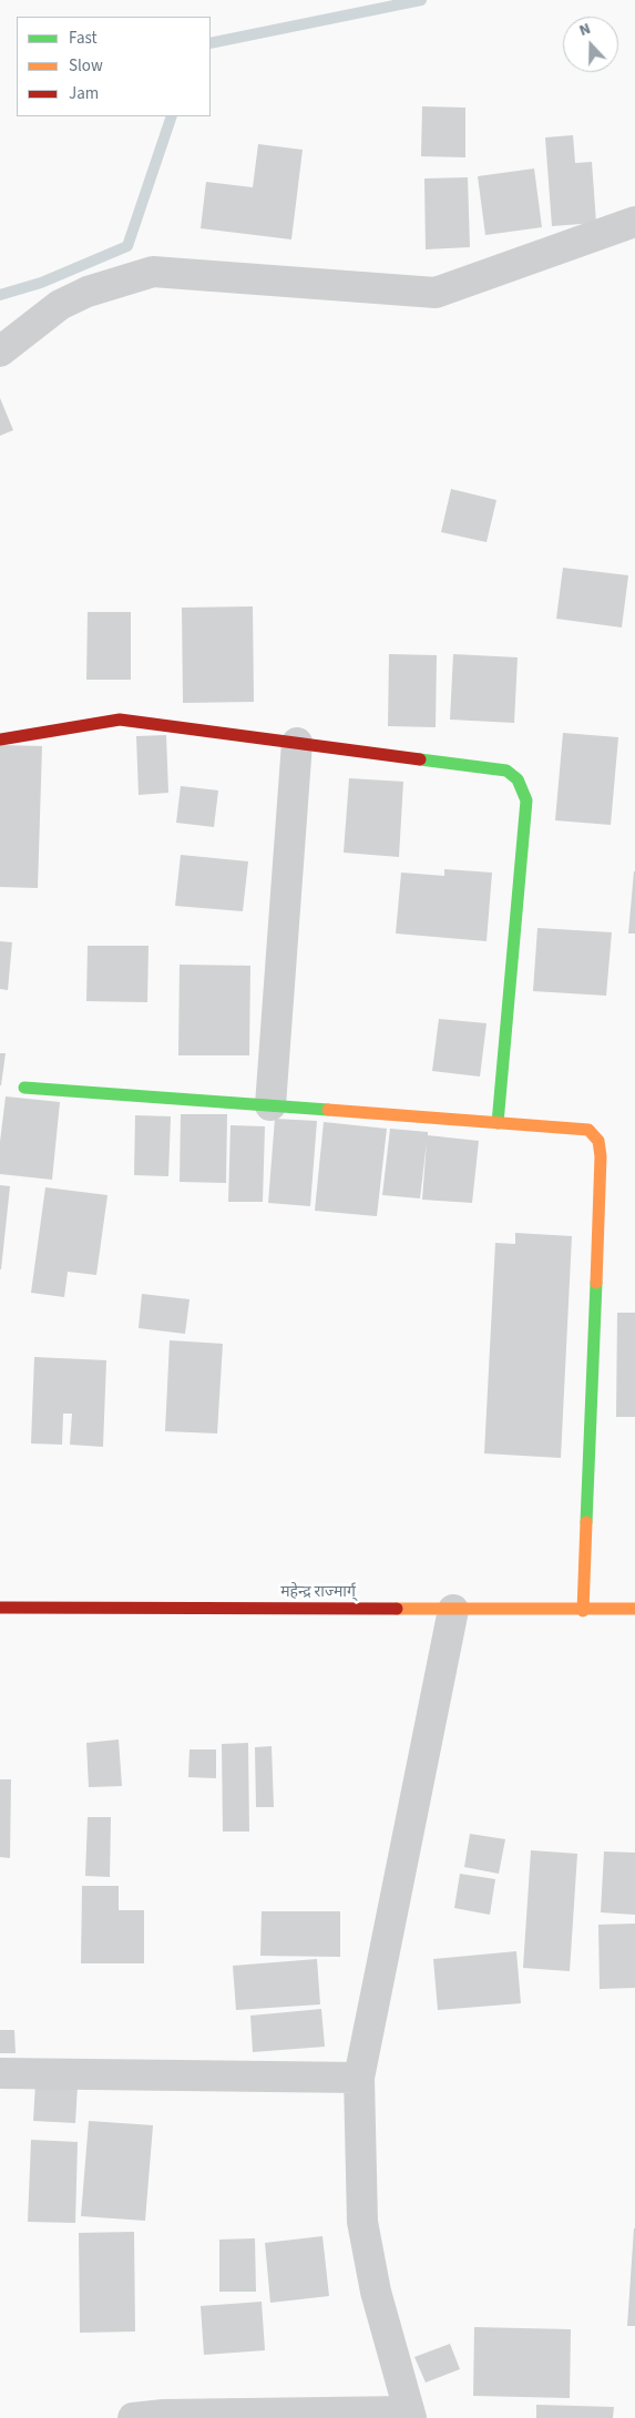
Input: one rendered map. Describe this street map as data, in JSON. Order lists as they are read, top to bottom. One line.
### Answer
{"streets":{"main road":["महेन्द्र राज्मार्ग्"]},"legend":["Fast","Slow","Jam"],"north":"top"}
